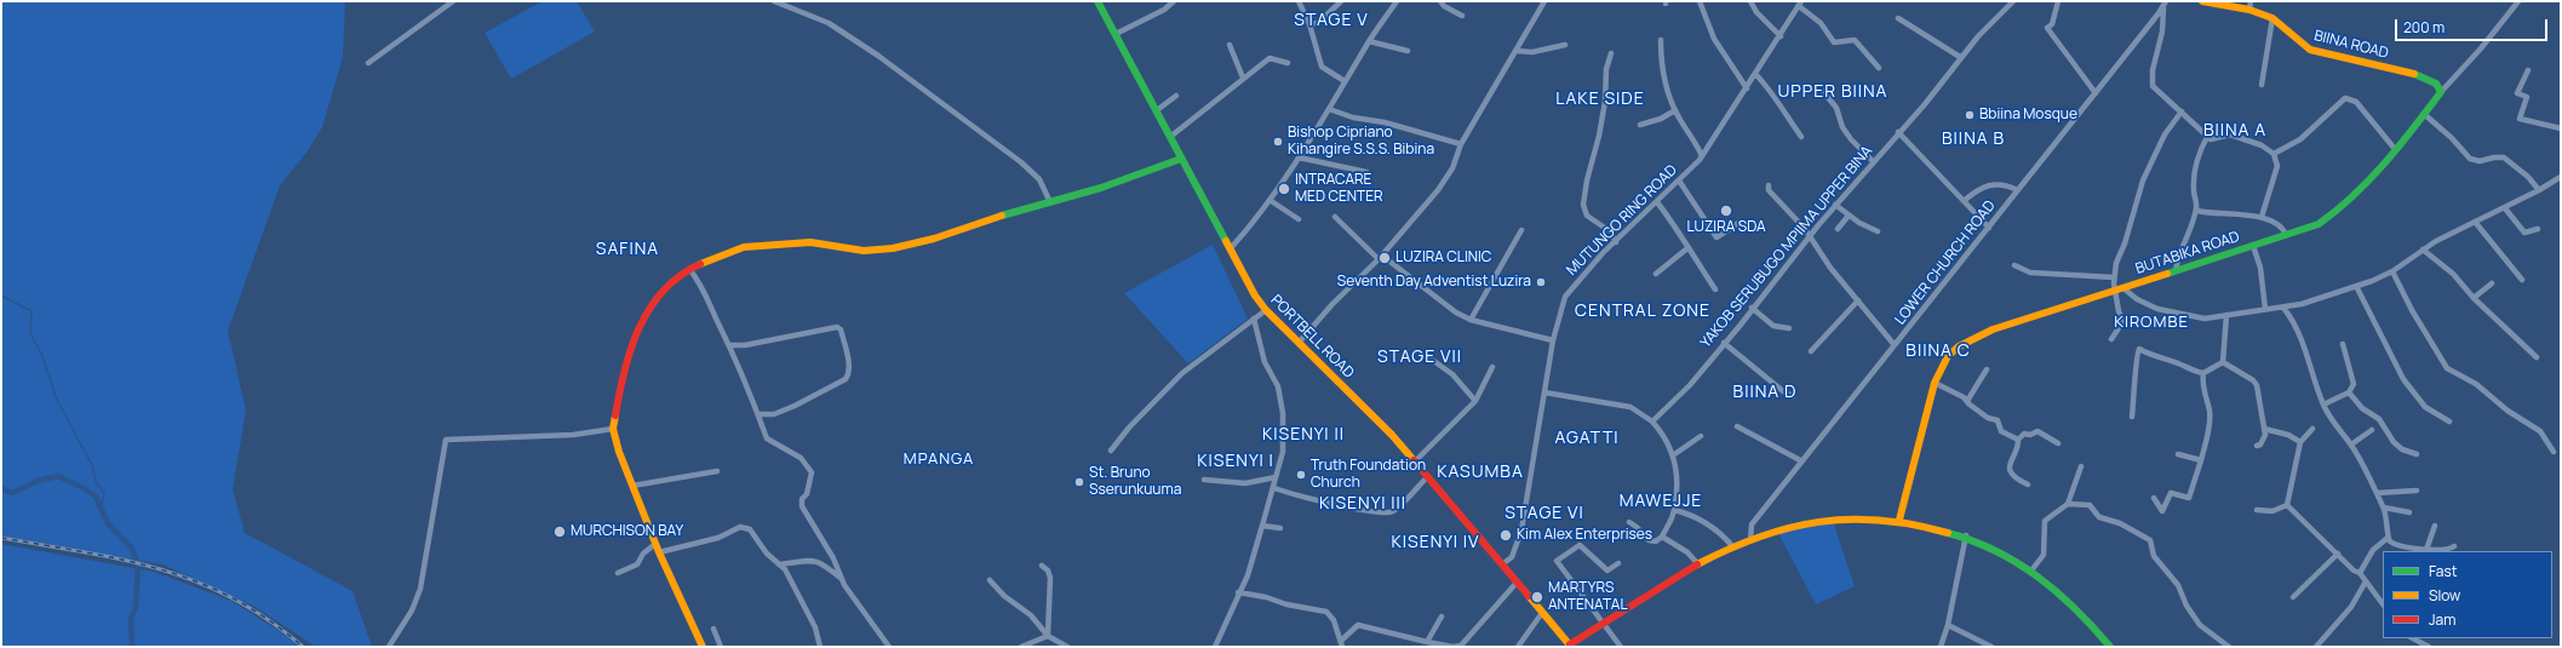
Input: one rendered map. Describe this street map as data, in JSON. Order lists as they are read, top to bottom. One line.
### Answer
{"streets":{"main road":["BIINA ROAD","BUTABIKA ROAD","PORTBELL ROAD"],"street":["MUTUNGO RING ROAD","YAKOB SERUBUGO MPIIMA UPPER BINA","LOWER CHURCH ROAD"]},"crossings":[["BIINA ROAD","BUTABIKA ROAD"],["MUTUNGO RING ROAD","PORTBELL ROAD"]],"districts":["STAGE V","UPPER BIINA","LAKE SIDE","BIINA A","BIINA B","SAFINA","CENTRAL ZONE","KIROMBE","BIINA C","STAGE VII","BIINA D","KISENYI II","AGATTI","MPANGA","KISENYI I","KASUMBA","MAWEJJE","KISENYI III","STAGE VI","KISENYI IV"],"places":["Bbiina Mosque","Bishop Cipriano Kihangire S.S.S. Bibina","INTRACARE MED CENTER","LUZIRA SDA","LUZIRA CLINIC","Seventh Day Adventist Luzira","Truth Foundation Church","St. Bruno Sserunkuuma","MURCHISON BAY","Kim Alex Enterprises","MARTYRS ANTENATAL"],"legend":["Fast","Slow","Jam"],"scale_bar":"200 m"}
